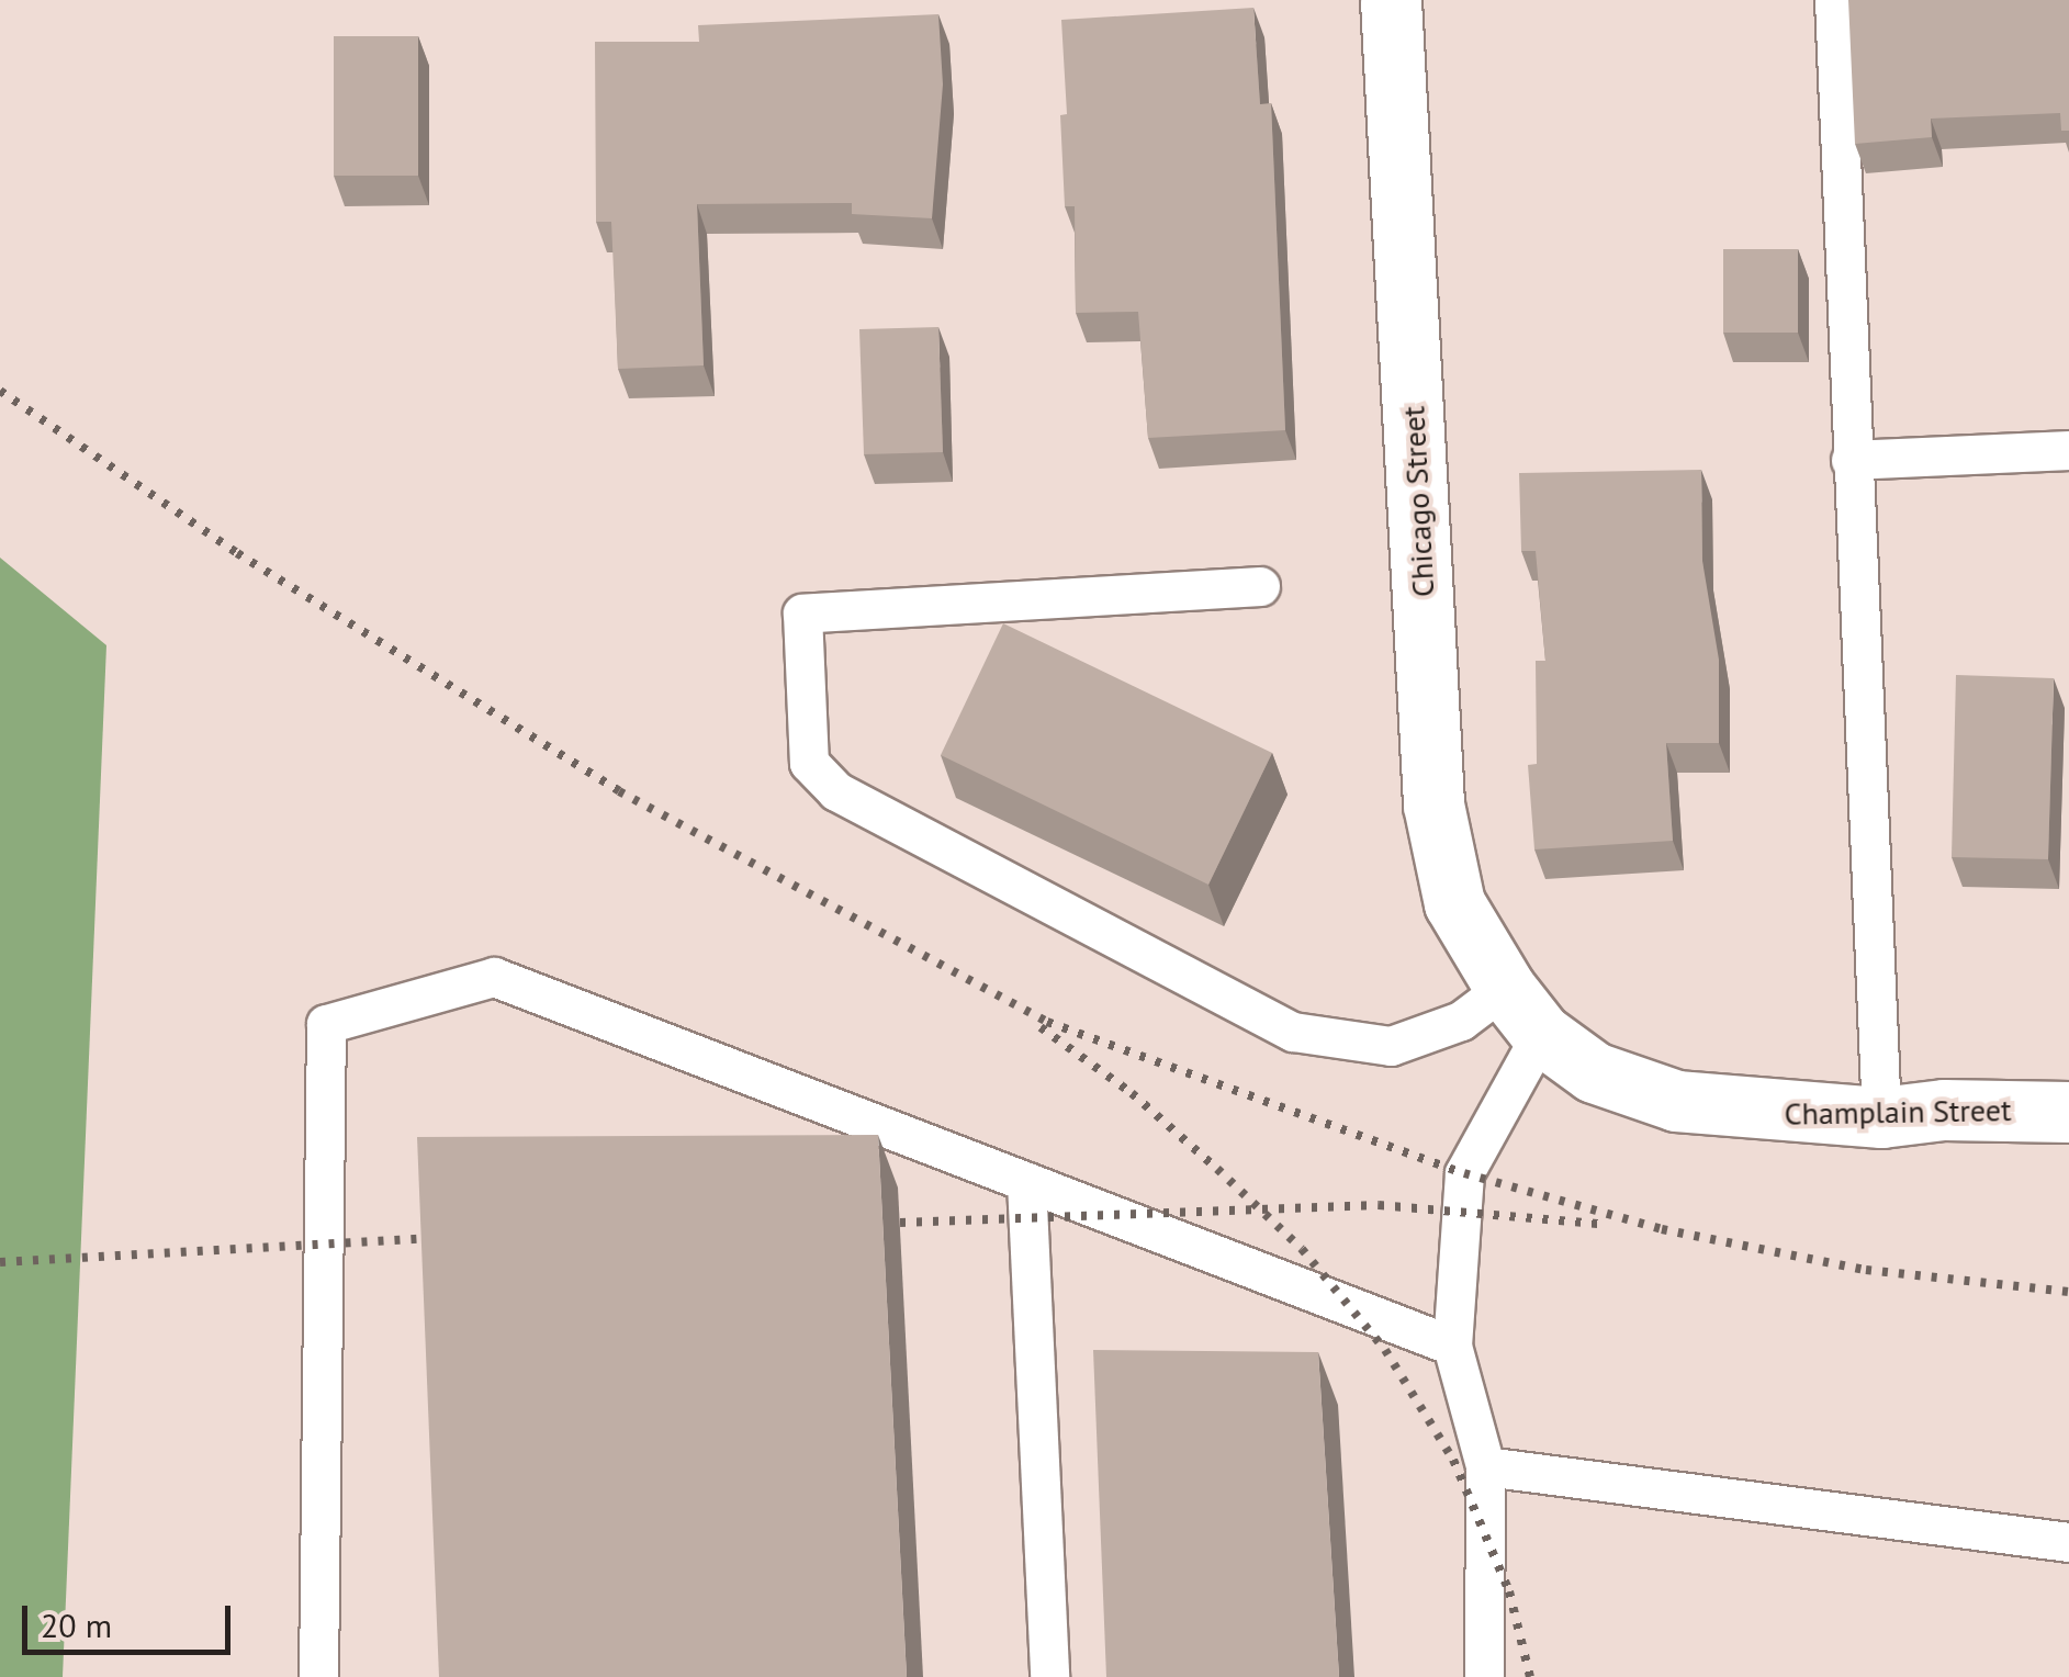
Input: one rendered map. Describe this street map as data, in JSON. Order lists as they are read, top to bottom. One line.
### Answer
{"streets":{"street":["Chicago Street","Champlain Street"]},"crossings":[["Chicago Street","Champlain Street"]],"scale_bar":"20 m"}
